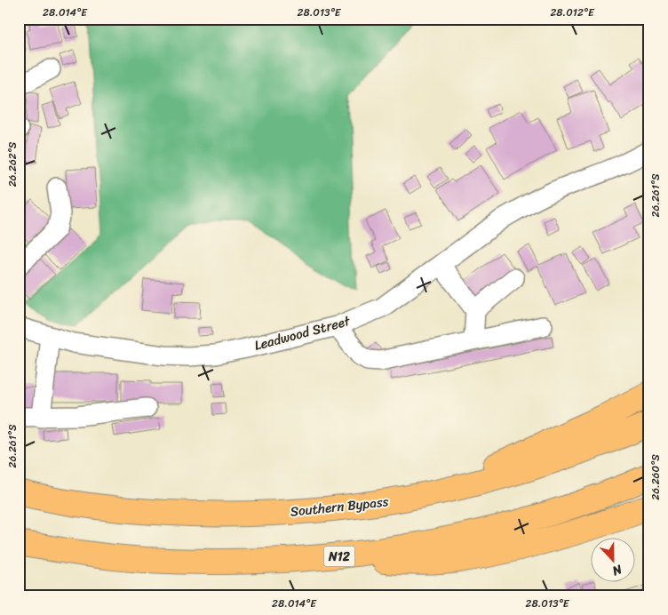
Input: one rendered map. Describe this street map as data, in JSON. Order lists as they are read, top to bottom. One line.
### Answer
{"streets":{"highway":["Southern Bypass","N12"],"street":["Leadwood Street"]},"north":"bottom","coordinates":["28.014°E","28.013°E","28.012°E","26.262°S","26.261°S","26.260°S"]}
